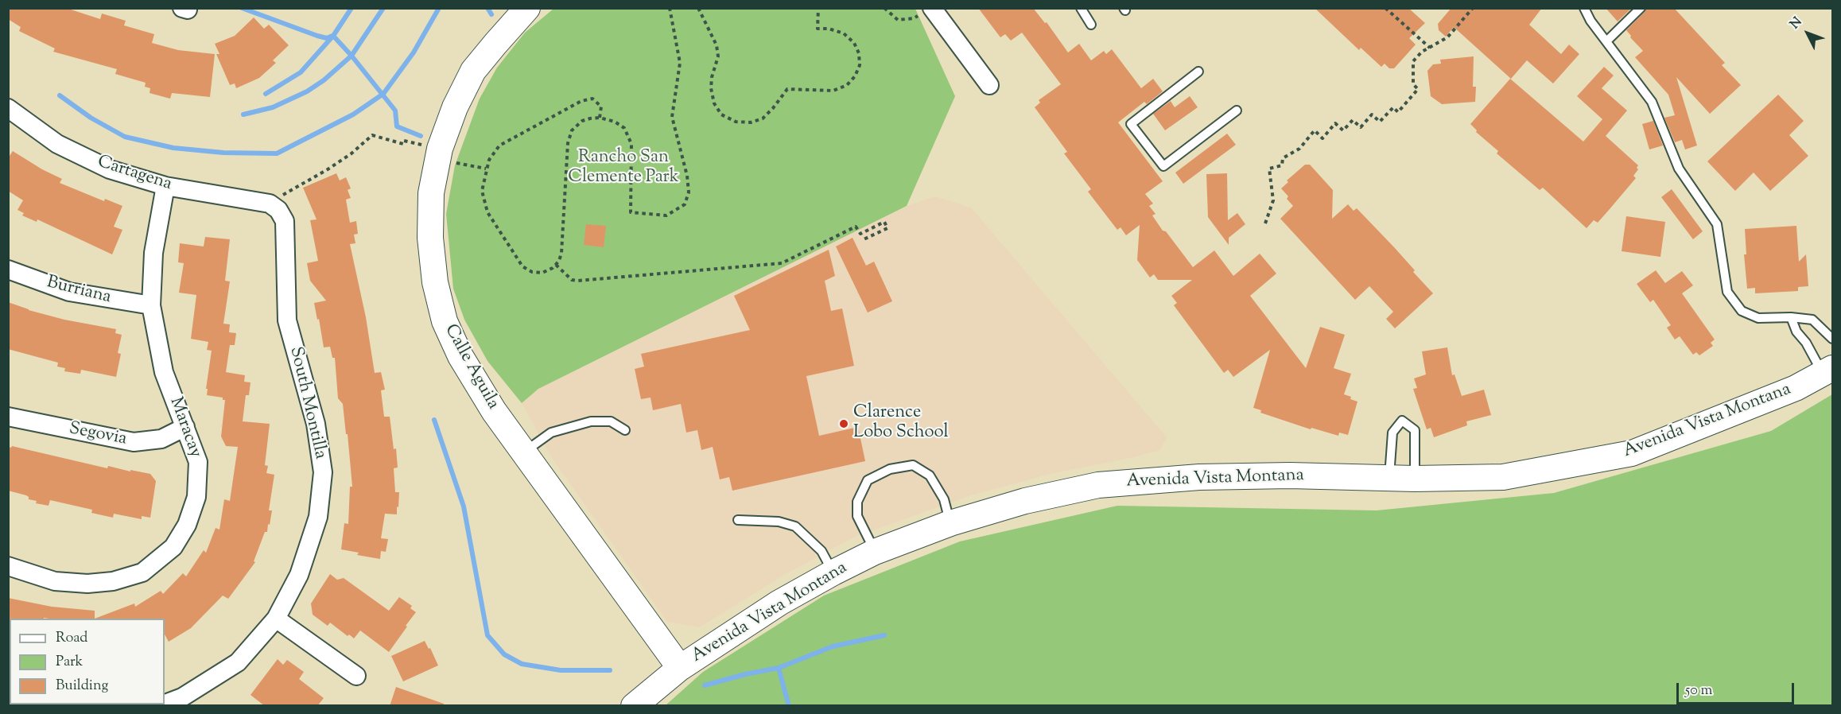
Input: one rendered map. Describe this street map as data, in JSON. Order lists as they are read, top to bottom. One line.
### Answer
{"streets":{"street":["Cartagena","Burriana","Calle Aguila","South Montilla","Avenida Vista Montana","Maracay","Segovia"]},"crossings":[["Cartagena","South Montilla"],["Cartagena","Maracay"],["Burriana","Maracay"],["Calle Aguila","Avenida Vista Montana"],["Maracay","Segovia"]],"parks":["Rancho San Clemente Park"],"places":["Clarence Lobo School"],"legend":["Road","Park","Building"],"scale_bar":"50 m","north":"top left"}
